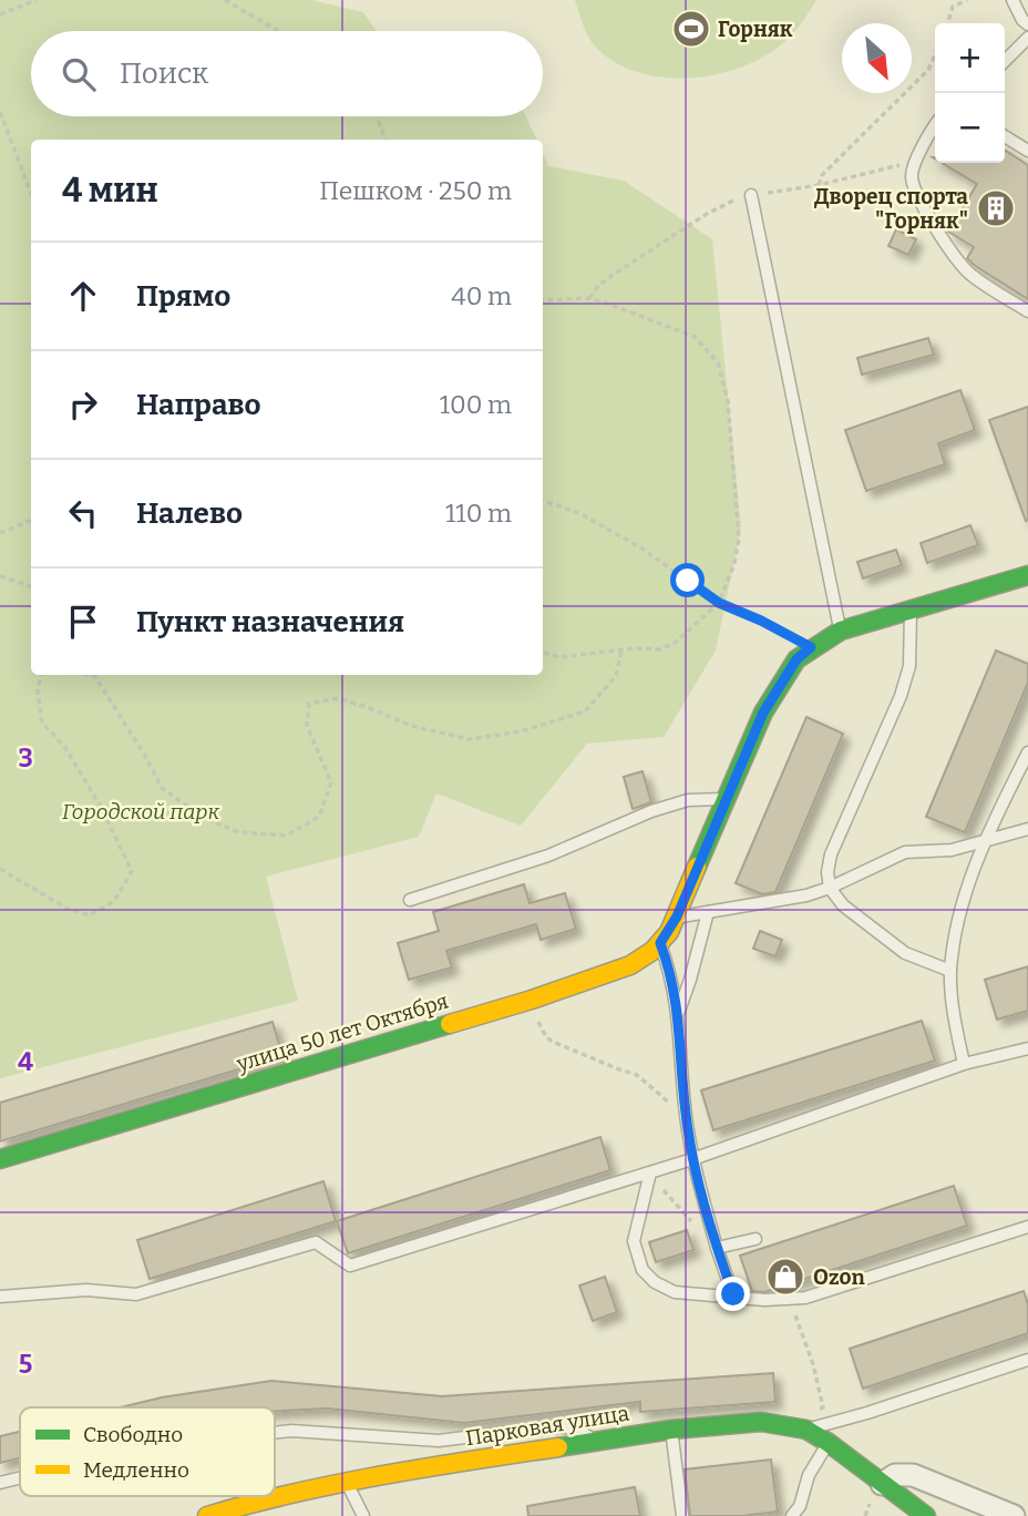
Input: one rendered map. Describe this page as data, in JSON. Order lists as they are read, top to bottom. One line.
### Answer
{"streets":{"street":["улица 50 лет Октября","Парковая улица"]},"parks":["Городской парк"],"places":{"sports":["Горняк"],"building":["Дворец спорта \"Горняк\""],"shop":["Ozon"]},"legend":["Свободно","Медленно"],"north":"bottom right","page":{"map_buttons":["+","−"],"search":"Поиск","heading":["4 мин","Пешком · 250 m"],"list":[["Прямо","40 m"],["Направо","100 m"],["Налево","110 m"],"Пункт назначения"]},"grid":{"rows":["3","4","5"]}}
